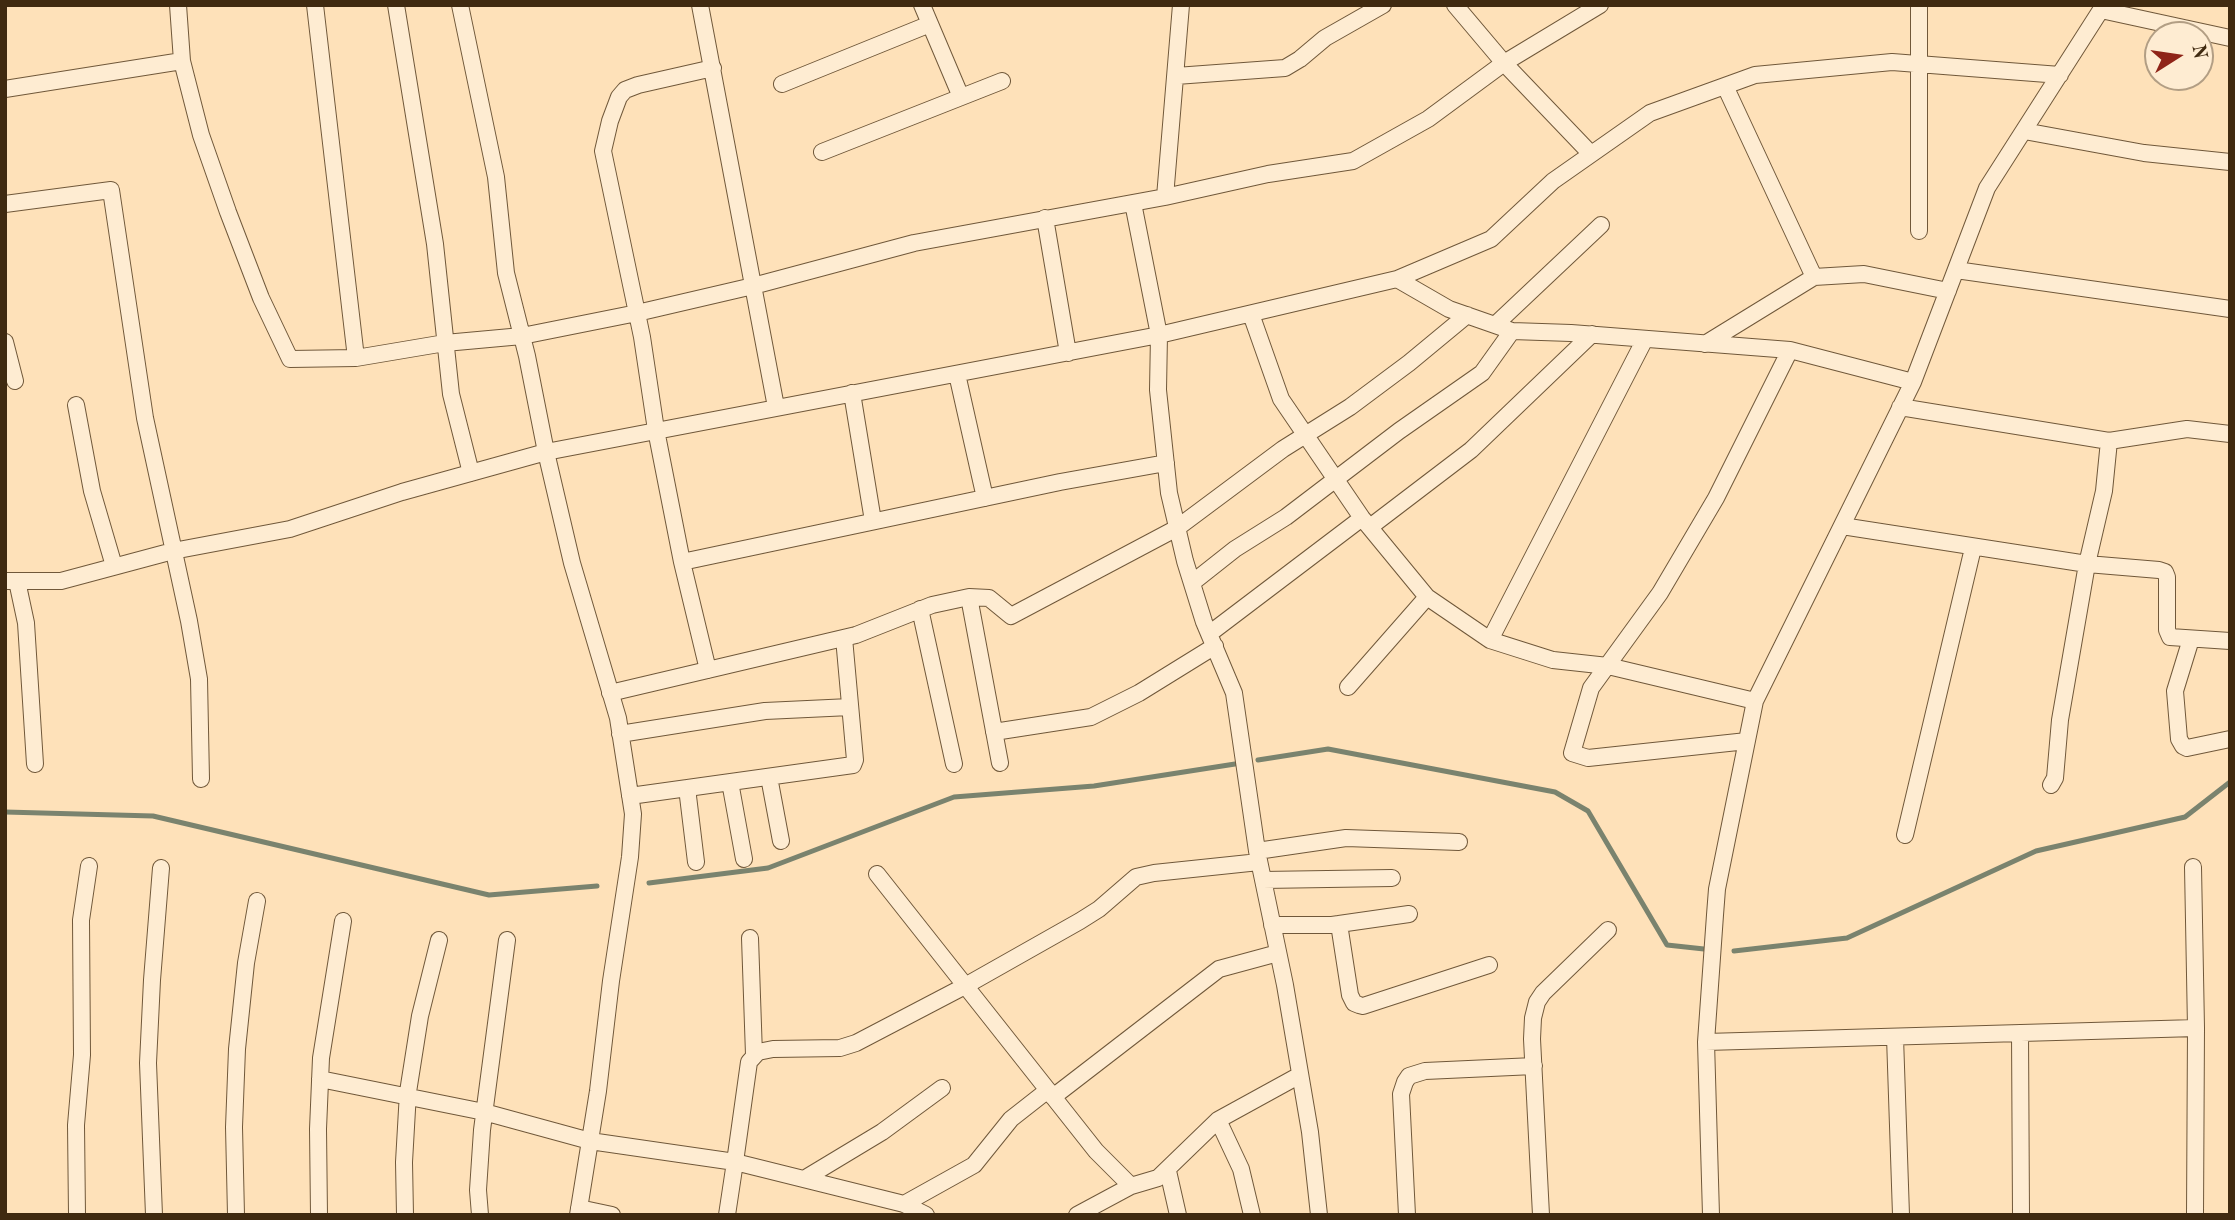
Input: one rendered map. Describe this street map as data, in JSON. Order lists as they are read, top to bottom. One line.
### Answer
{"north":"right"}
